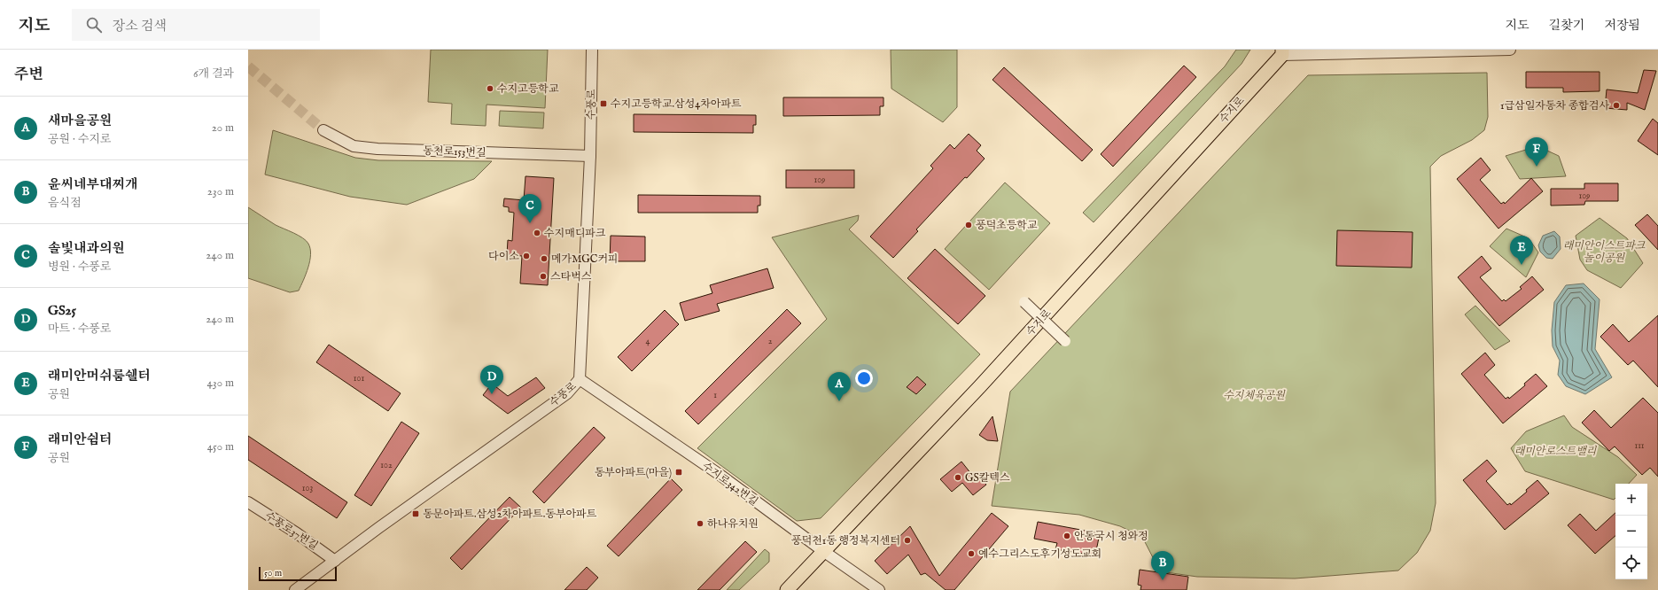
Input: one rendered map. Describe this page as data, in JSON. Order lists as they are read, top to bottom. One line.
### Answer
{"streets":{"main road":["수지로"],"street":["수풍로","동천로153번길","수지로342번길","수풍로37번길"]},"crossings":[["수풍로","동천로153번길"],["수풍로","수지로342번길"],["수풍로","수풍로37번길"],["수지로","수지로342번길"]],"parks":["래미안이스트파크 놀이공원","수지체육공원","래미안로스트밸리"],"places":{"other":["수지고등학교","1급삼일자동차 종합검사","풍덕초등학교","수지매디파크","다이소","메가MGC커피","스타벅스","GS칼텍스","하나유치원","안동국시 청와정","풍덕천1동 행정복지센터","예수그리스도후기성도교회"],"transit":["수지고등학교.삼성4차아파트","동부아파트(마을)","동문아파트.삼성2차아파트.동부아파트"]},"house_numbers":["109","109","4","2","101","1","111","102","103"],"scale_bar":"50 m","page":{"header":"지도","search":"장소 검색","nav":["지도","길찾기","저장됨"],"heading":["주변","6개 결과"],"list":[{"mark":"A","name":"새마을공원","note":"공원 · 수지로","value":"20 m"},{"mark":"B","name":"윤씨네부대찌개","note":"음식점","value":"230 m"},{"mark":"C","name":"솔빛내과의원","note":"병원 · 수풍로","value":"240 m"},{"mark":"D","name":"GS25","note":"마트 · 수풍로","value":"240 m"},{"mark":"E","name":"래미안머쉬룸쉘터","note":"공원","value":"430 m"},{"mark":"F","name":"래미안쉼터","note":"공원","value":"450 m"}],"pins":["F","C","E","D","A","B"],"map_buttons":["+","−"],"scale":"50 m"}}
